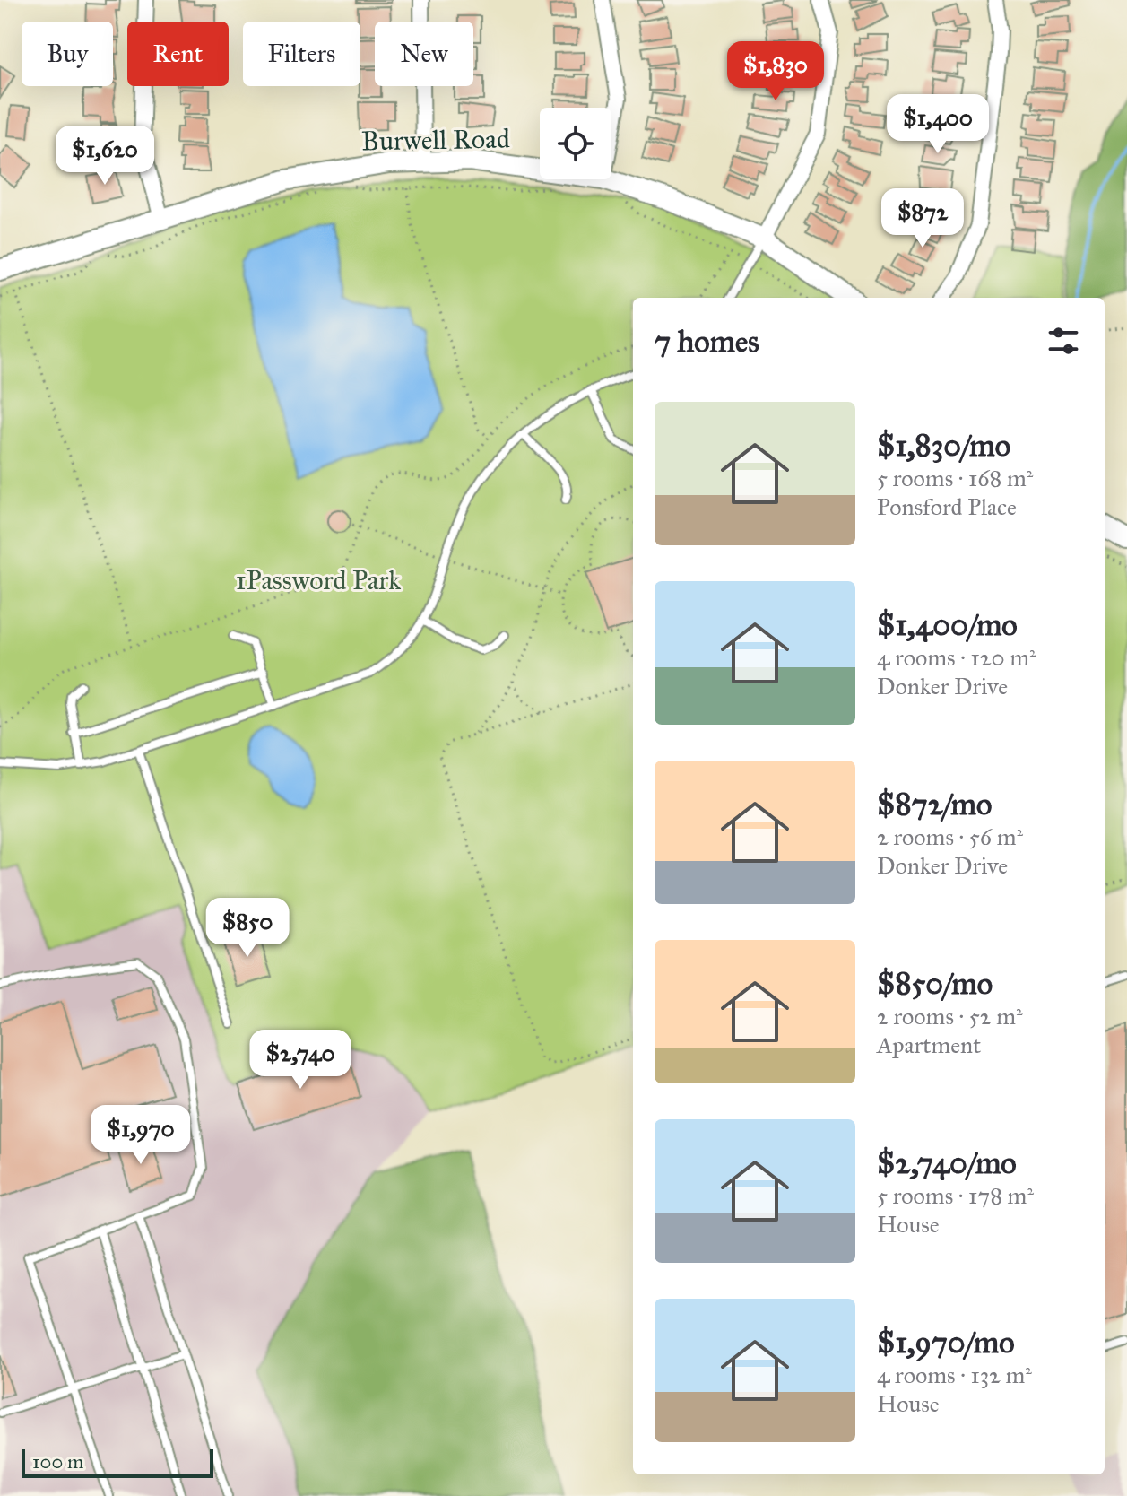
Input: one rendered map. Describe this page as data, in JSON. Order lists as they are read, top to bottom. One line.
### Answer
{"streets":{"main road":["Burwell Road"]},"parks":["1Password Park"],"scale_bar":"100 m","page":{"chip":["Buy","Rent","Filters","New"],"price":["$1,830","$1,400","$1,620","$872","$850","$2,740","$1,970"],"heading":"7 homes","list":[{"name":"$1,830/mo","note":"5 rooms · 168 m² · Ponsford Place"},{"name":"$1,400/mo","note":"4 rooms · 120 m² · Donker Drive"},{"name":"$872/mo","note":"2 rooms · 56 m² · Donker Drive"},{"name":"$850/mo","note":"2 rooms · 52 m² · Apartment"},{"name":"$2,740/mo","note":"5 rooms · 178 m² · House"},{"name":"$1,970/mo","note":"4 rooms · 132 m² · House"}],"scale":"100 m"}}
